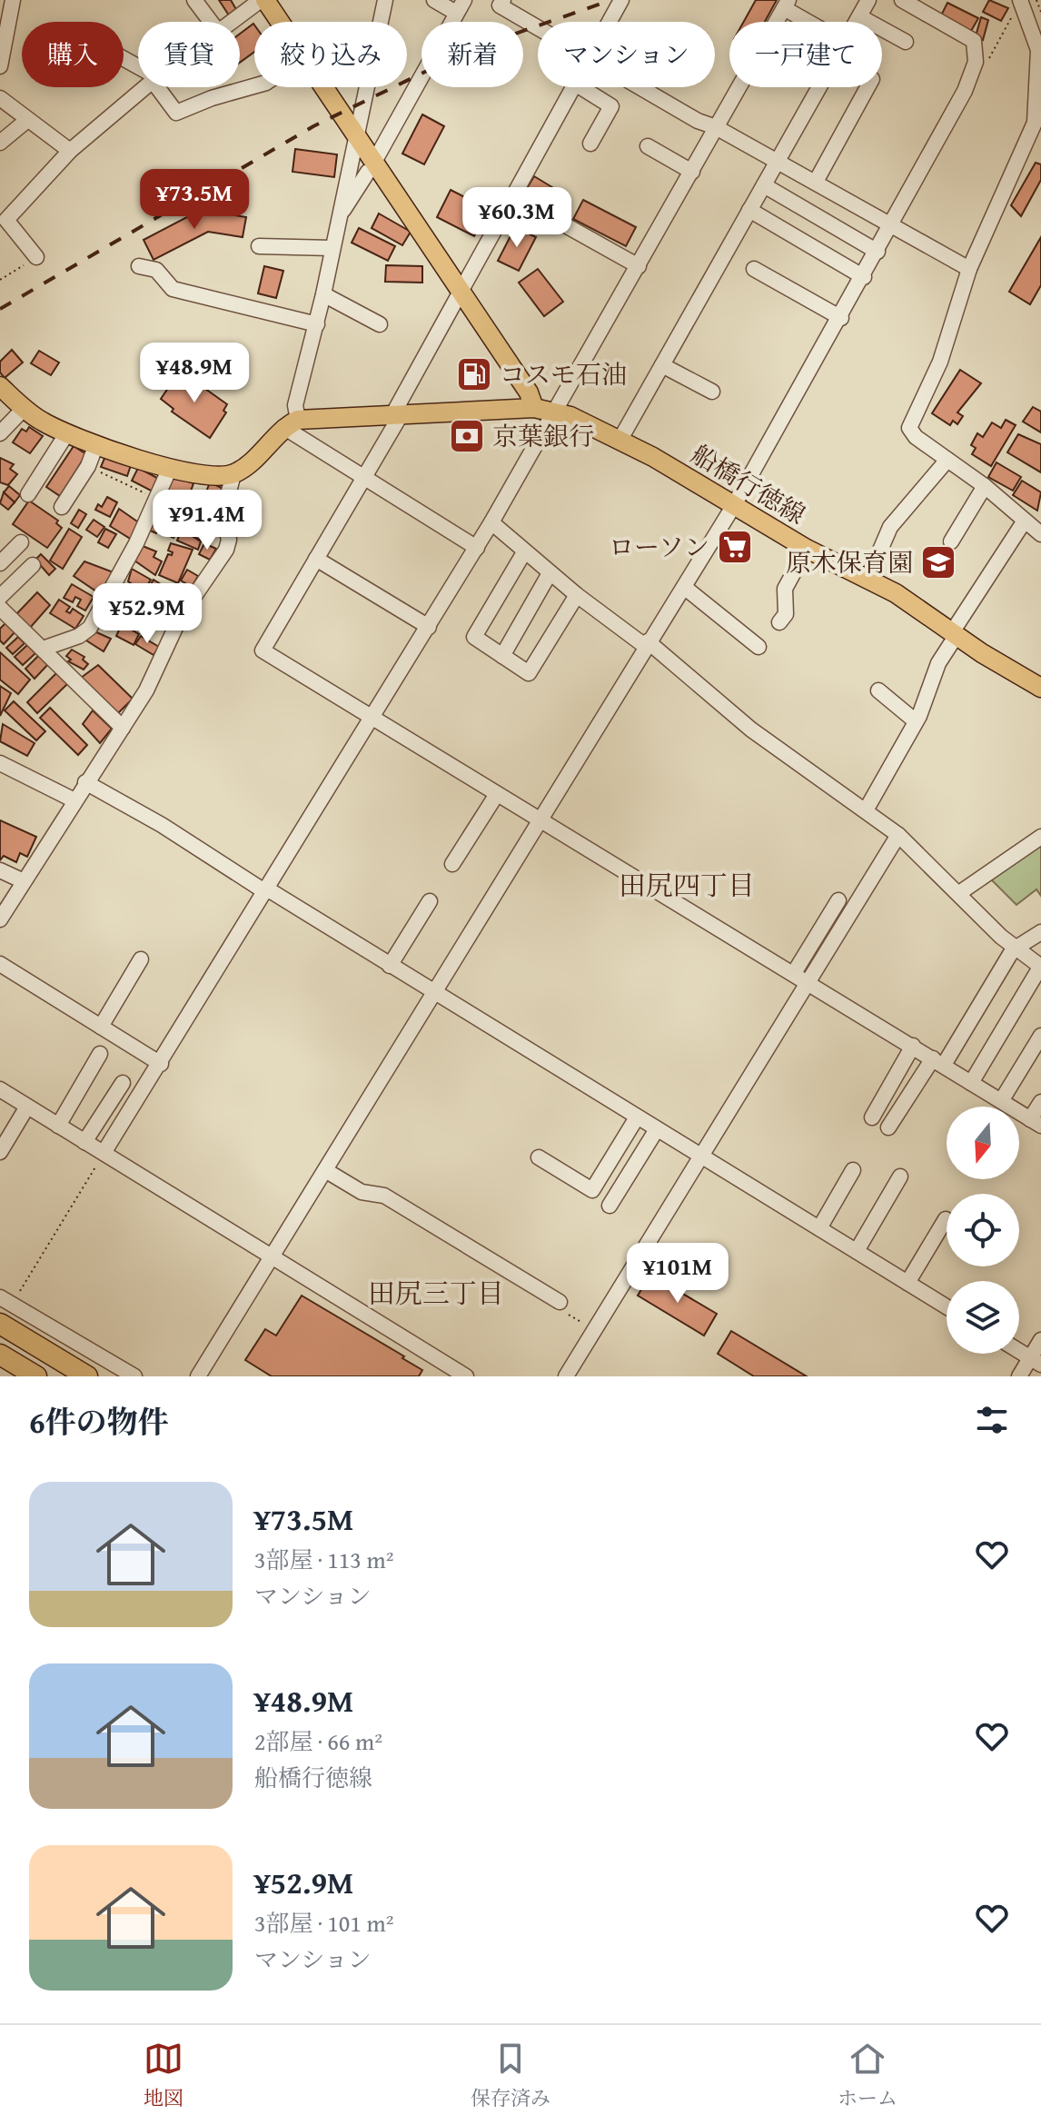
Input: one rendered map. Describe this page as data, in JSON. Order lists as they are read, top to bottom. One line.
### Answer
{"streets":{"main road":["船橋行徳線"]},"districts":["田尻四丁目","田尻三丁目"],"places":{"fuel station":["コスモ石油"],"bank":["京葉銀行"],"supermarket":["ローソン"],"school or university":["原木保育園"]},"north":"bottom","page":{"chip":["購入","賃貸","絞り込み","新着","マンション","一戸建て"],"price":["¥73.5M","¥60.3M","¥48.9M","¥91.4M","¥52.9M","¥101M"],"heading":"6件の物件","list":[{"name":"¥73.5M","note":"3部屋 · 113 m² · マンション"},{"name":"¥48.9M","note":"2部屋 · 66 m² · 船橋行徳線"},{"name":"¥52.9M","note":"3部屋 · 101 m² · マンション"}],"tabs":["地図","保存済み","ホーム"]}}
